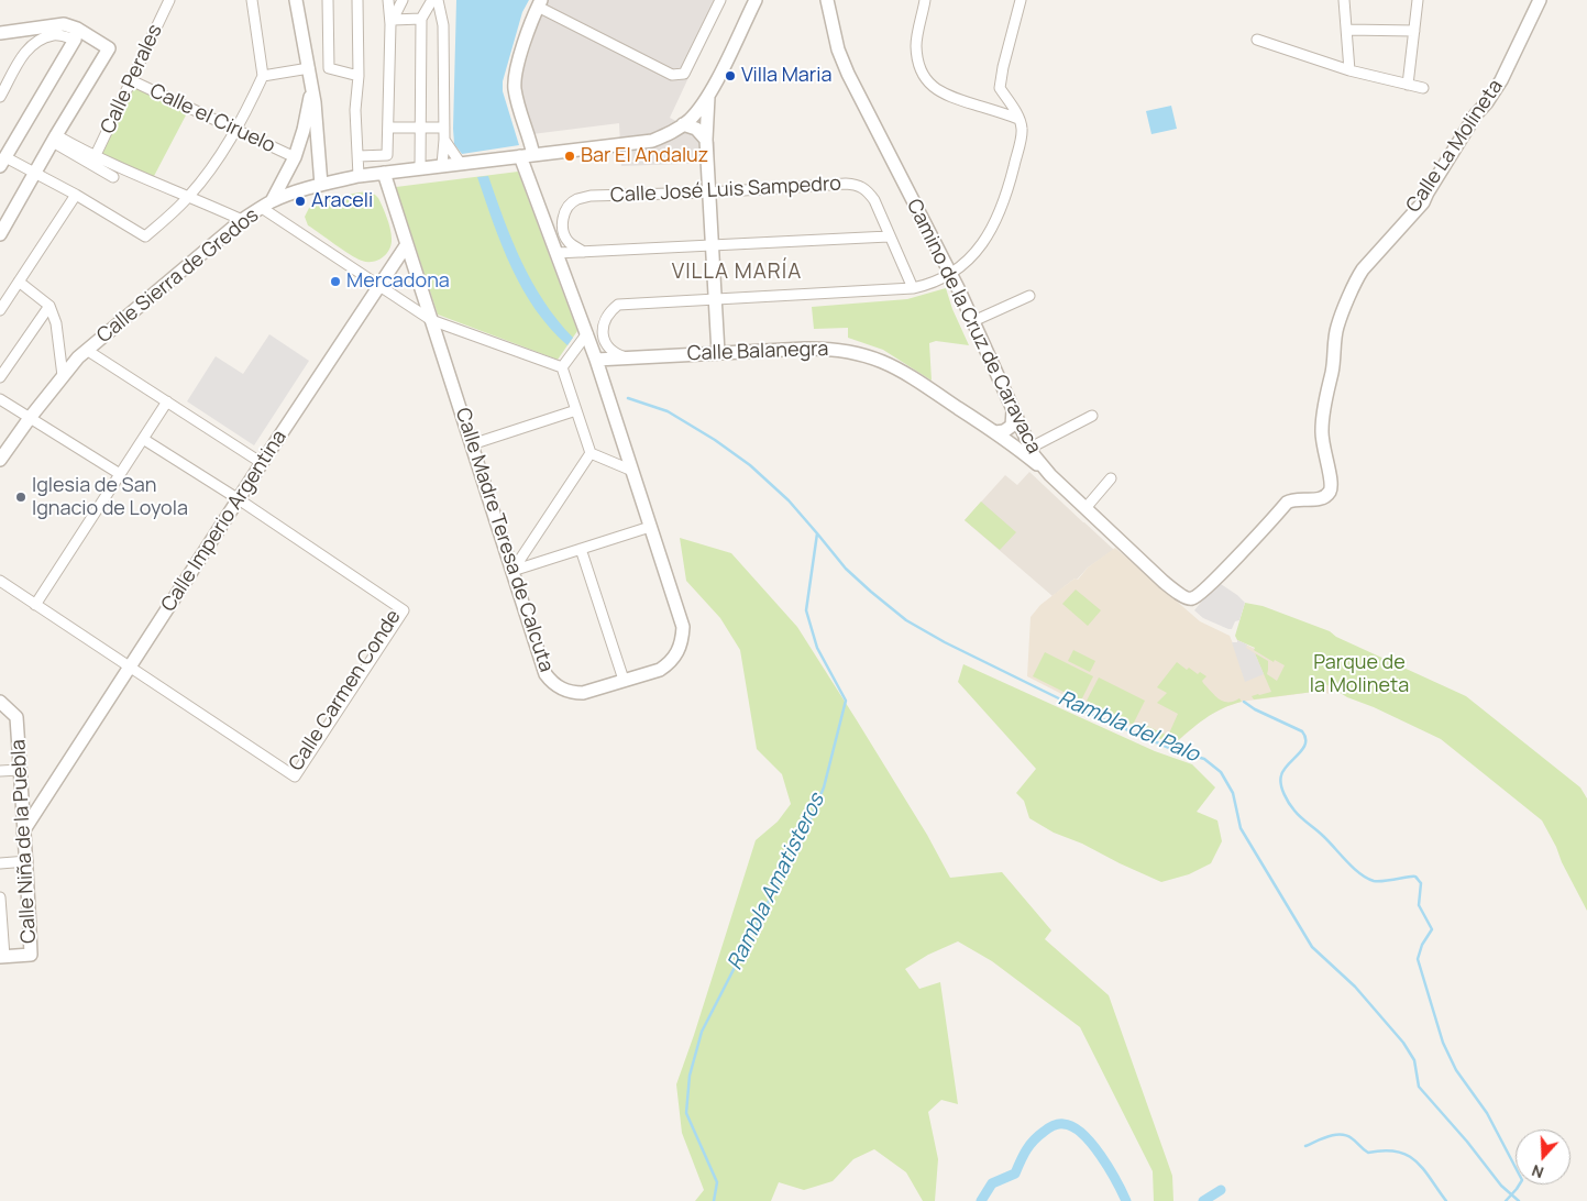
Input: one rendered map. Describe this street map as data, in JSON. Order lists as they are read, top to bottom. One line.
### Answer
{"streets":{"street":["Calle Perales","Calle el Ciruelo","Calle La Molineta","Calle José Luis Sampedro","Calle Sierra de Gredos","Camino de la Cruz de Caravaca","Calle Balanegra","Calle Imperio Argentina","Calle Madre Teresa de Calcuta","Calle Carmen Conde","Calle Niña de la Puebla"]},"crossings":[["Calle Perales","Calle el Ciruelo"],["Calle La Molineta","Camino de la Cruz de Caravaca"],["Calle Sierra de Gredos","Calle Madre Teresa de Calcuta"],["Camino de la Cruz de Caravaca","Calle Balanegra"],["Calle Balanegra","Calle Madre Teresa de Calcuta"],["Calle Imperio Argentina","Calle Madre Teresa de Calcuta"],["Calle Imperio Argentina","Calle Carmen Conde"],["Calle Imperio Argentina","Calle Niña de la Puebla"]],"districts":["VILLA MARÍA"],"water":["Rambla del Palo","Rambla Amatisteros"],"parks":["Parque de la Molineta"],"places":["Villa Maria","Bar El Andaluz","Araceli","Mercadona","Iglesia de San Ignacio de Loyola"],"north":"bottom"}
